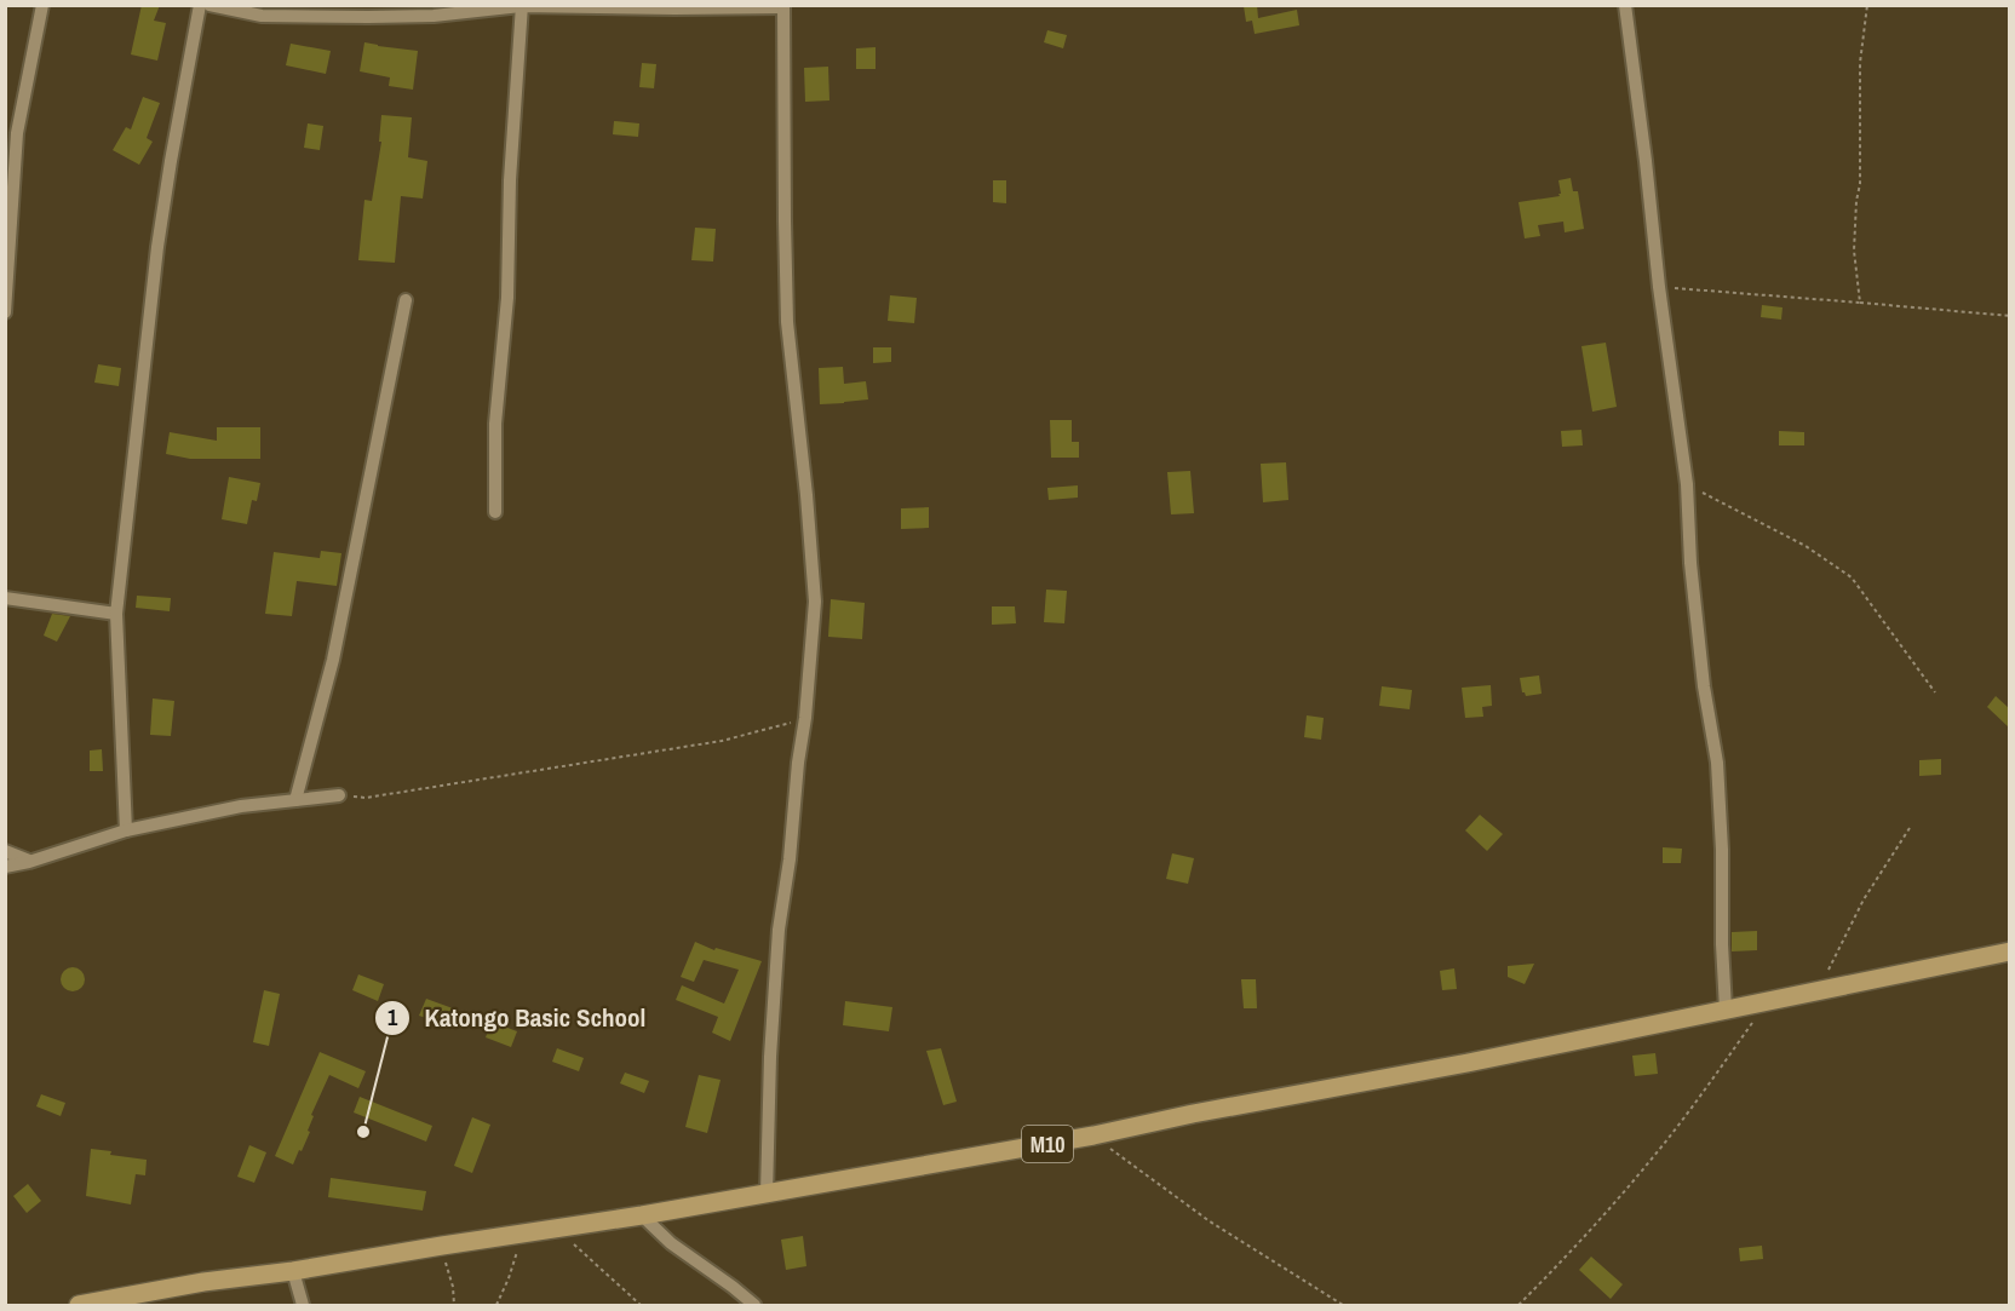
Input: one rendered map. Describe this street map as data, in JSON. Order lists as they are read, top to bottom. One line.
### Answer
{"streets":{"main road":["M10"]},"places":["Katongo Basic School"]}
